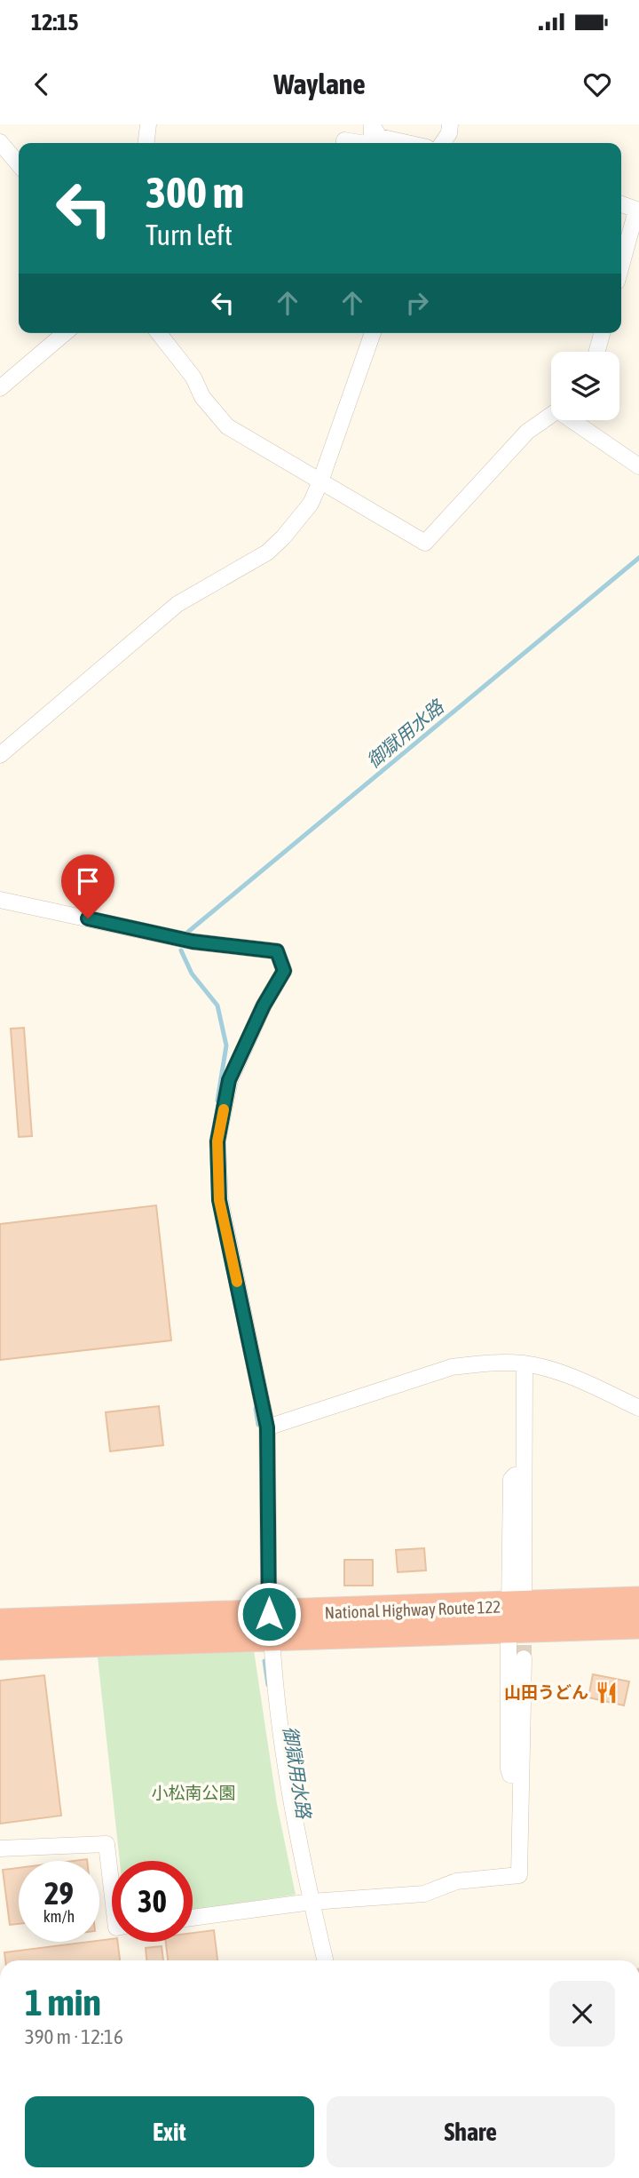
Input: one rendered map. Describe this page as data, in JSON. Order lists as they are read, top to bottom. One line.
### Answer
{"streets":{"highway":["National Highway Route 122"]},"water":["御獄用水路"],"parks":["小松南公園"],"places":{"restaurant":["山田うどん"]},"page":{"status":"12:15","header":"Waylane","turn":["300 m","Turn left"],"speed":"29 km/h","limit":"30","heading":["1 min","390 m · 12:16"],"buttons":["Exit","Share"]}}
